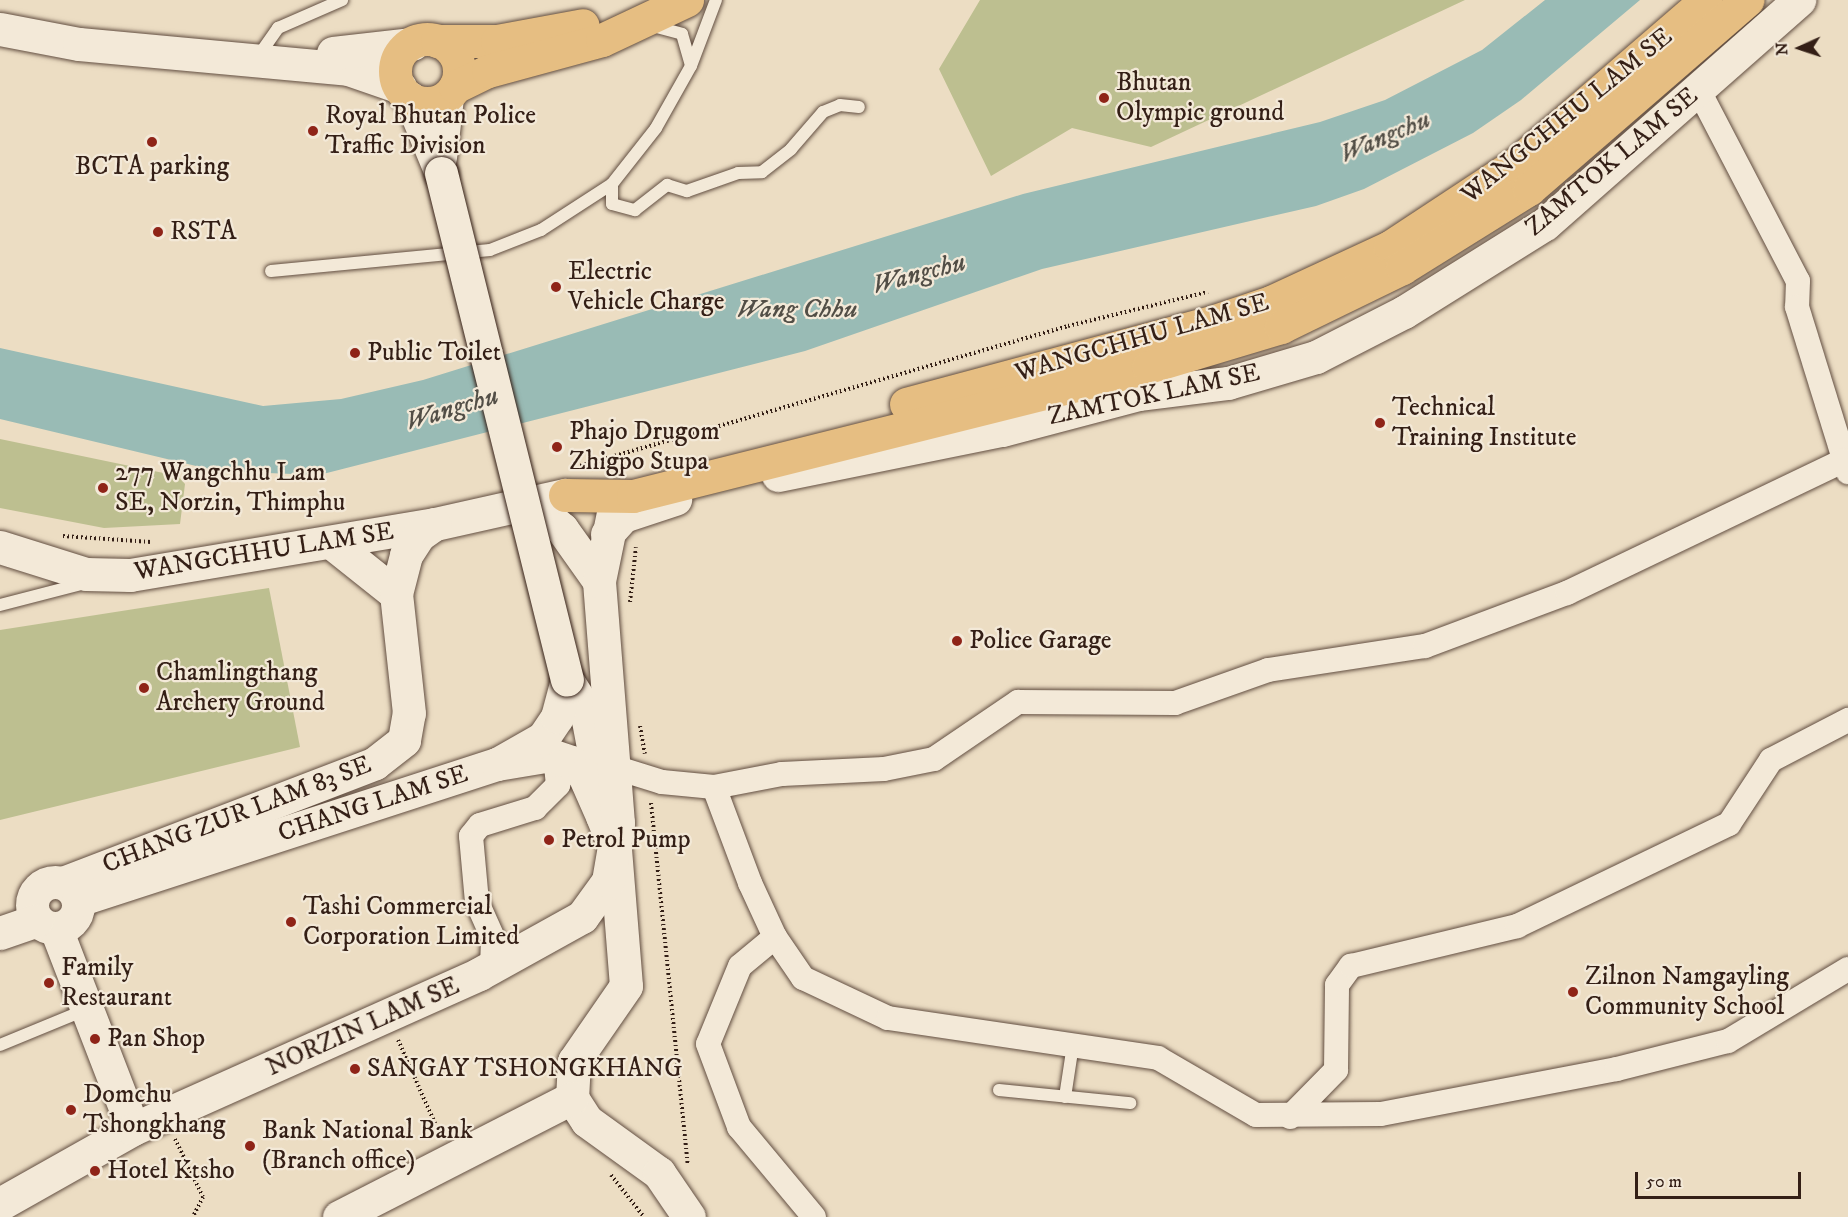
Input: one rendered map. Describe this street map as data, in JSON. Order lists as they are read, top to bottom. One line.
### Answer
{"streets":{"main road":["WANGCHHU LAM SE","ZAMTOK LAM SE","CHANG LAM SE","CHANG ZUR LAM 83 SE","NORZIN LAM SE"]},"crossings":[["WANGCHHU LAM SE","ZAMTOK LAM SE"],["WANGCHHU LAM SE","CHANG ZUR LAM 83 SE"],["CHANG LAM SE","CHANG ZUR LAM 83 SE"]],"water":["Wangchu","Wang Chhu"],"places":["Bhutan Olympic ground","Royal Bhutan Police Traffic Division","BCTA parking","RSTA","Electric Vehicle Charge","Public Toilet","Technical Training Institute","Phajo Drugom Zhigpo Stupa","277 Wangchhu Lam SE, Norzin, Thimphu","Police Garage","Chamlingthang Archery Ground","Petrol Pump","Tashi Commercial Corporation Limited","Family Restaurant","Zilnon Namgayling Community School","Pan Shop","SANGAY TSHONGKHANG","Domchu Tshongkhang","Bank National Bank (Branch office)","Hotel Ktsho"],"scale_bar":"50 m","north":"left"}
